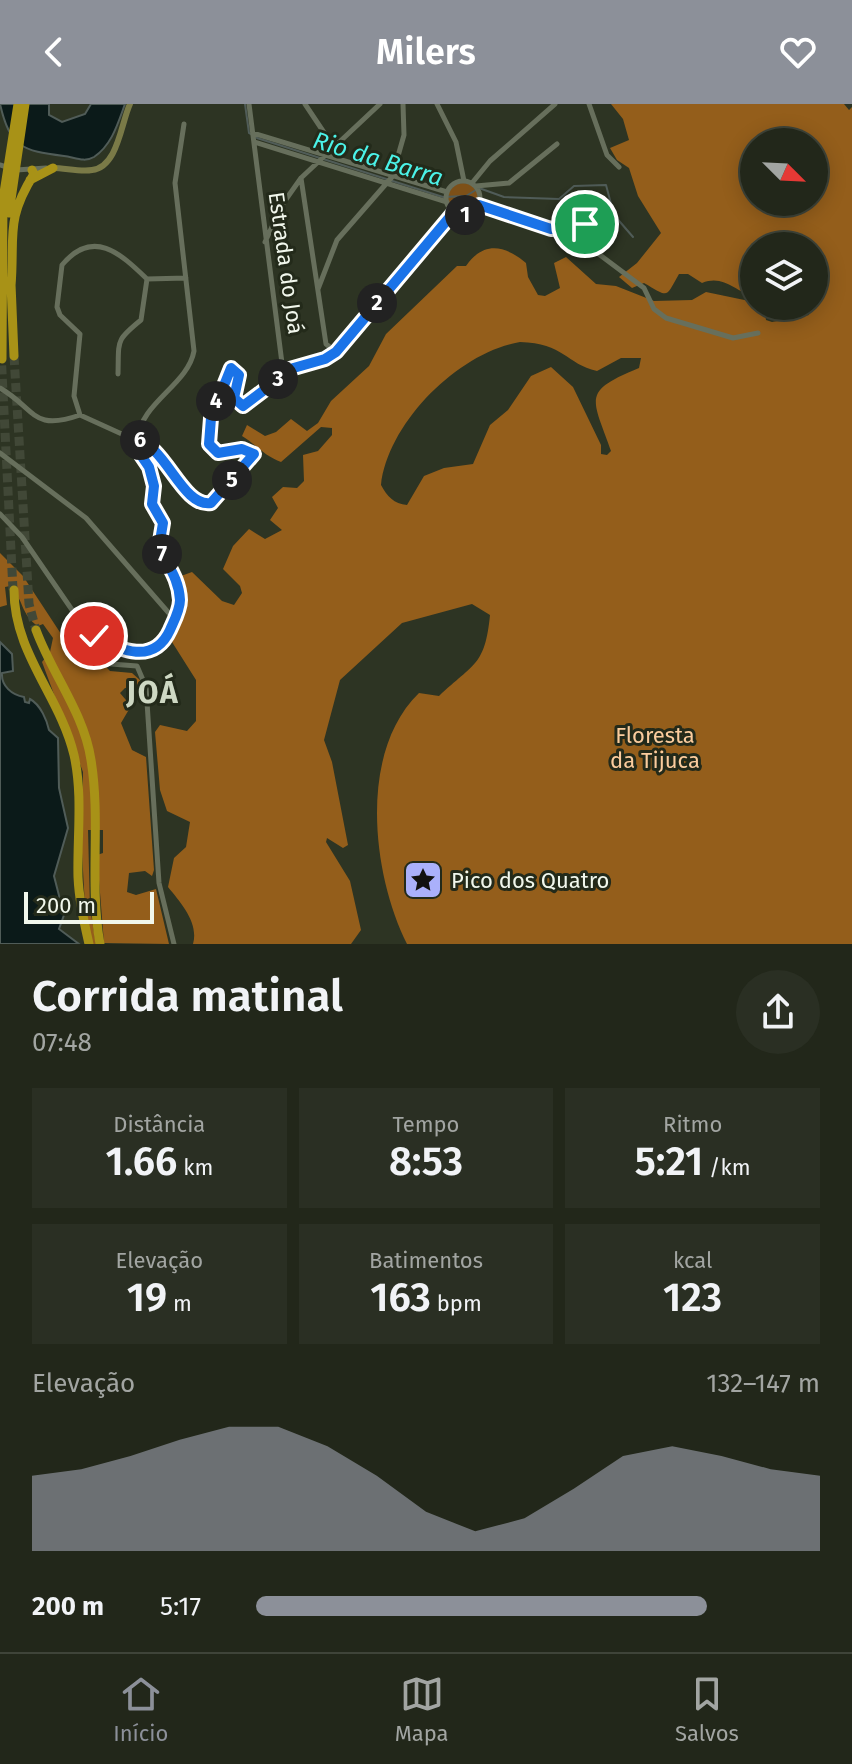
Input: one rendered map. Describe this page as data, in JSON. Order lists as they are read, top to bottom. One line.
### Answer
{"streets":{"street":["Estrada do Joá"]},"districts":["JOÁ"],"water":["Rio da Barra"],"parks":["Floresta da Tijuca"],"places":{"place":["Pico dos Quatro"]},"scale_bar":"200 m","north":"bottom right","page":{"header":"Milers","pins":["1","2","3","4","6","5","7"],"scale":"200 m","heading":["Corrida matinal","07:48"],"stats":[["Distância","1.66 km"],["Tempo","8:53"],["Ritmo","5:21 /km"],["Elevação","19 m"],["Batimentos","163 bpm"],["kcal","123"]],"chart":["Elevação","132–147 m"],"list":[{"name":"200 m","note":"5:17"}],"tabs":["Início","Mapa","Salvos"]}}
